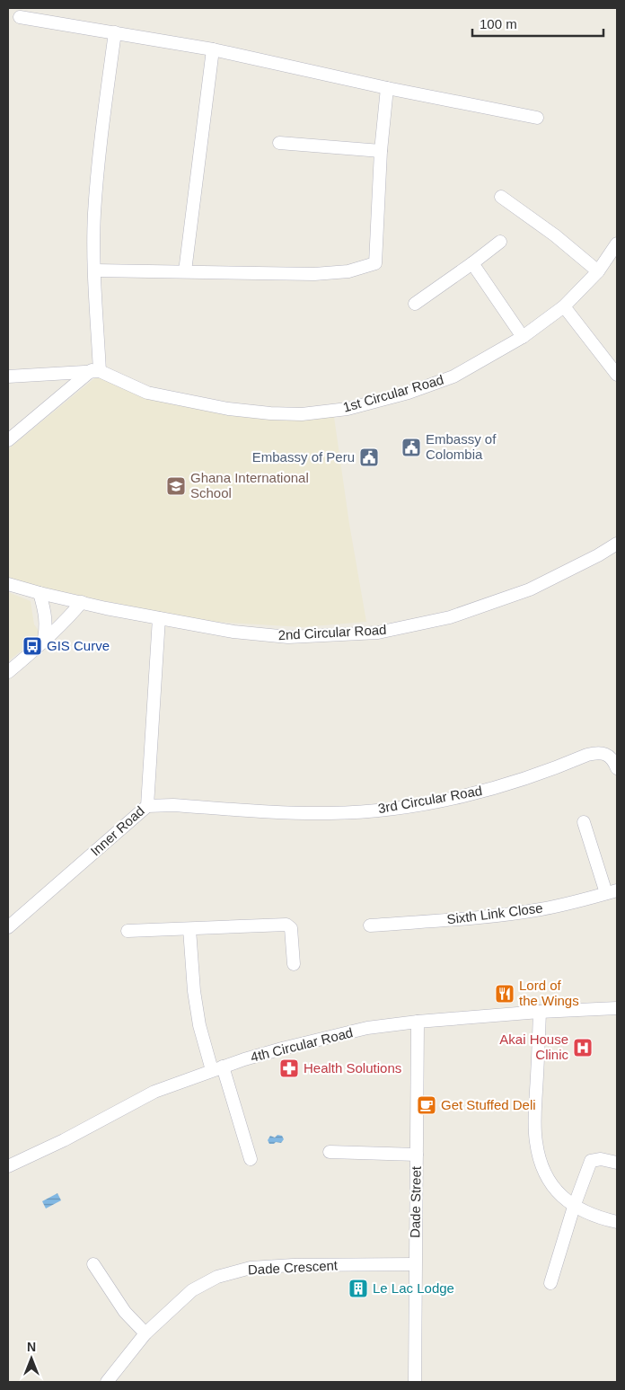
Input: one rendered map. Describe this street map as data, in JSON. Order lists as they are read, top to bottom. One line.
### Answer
{"streets":{"street":["1st Circular Road","2nd Circular Road","3rd Circular Road","Inner Road","Sixth Link Close","4th Circular Road","Dade Street","Dade Crescent"]},"crossings":[["2nd Circular Road","Inner Road"],["3rd Circular Road","Inner Road"],["4th Circular Road","Dade Street"],["Dade Street","Dade Crescent"]],"places":{"public building":["Embassy of Colombia","Embassy of Peru"],"school or university":["Ghana International School"],"bus stop":["GIS Curve"],"restaurant":["Lord of the Wings"],"hospital":["Akai House Clinic"],"pharmacy":["Health Solutions"],"cafe":["Get Stuffed Deli"],"building":["Le Lac Lodge"]},"scale_bar":"100 m","north":"top"}
